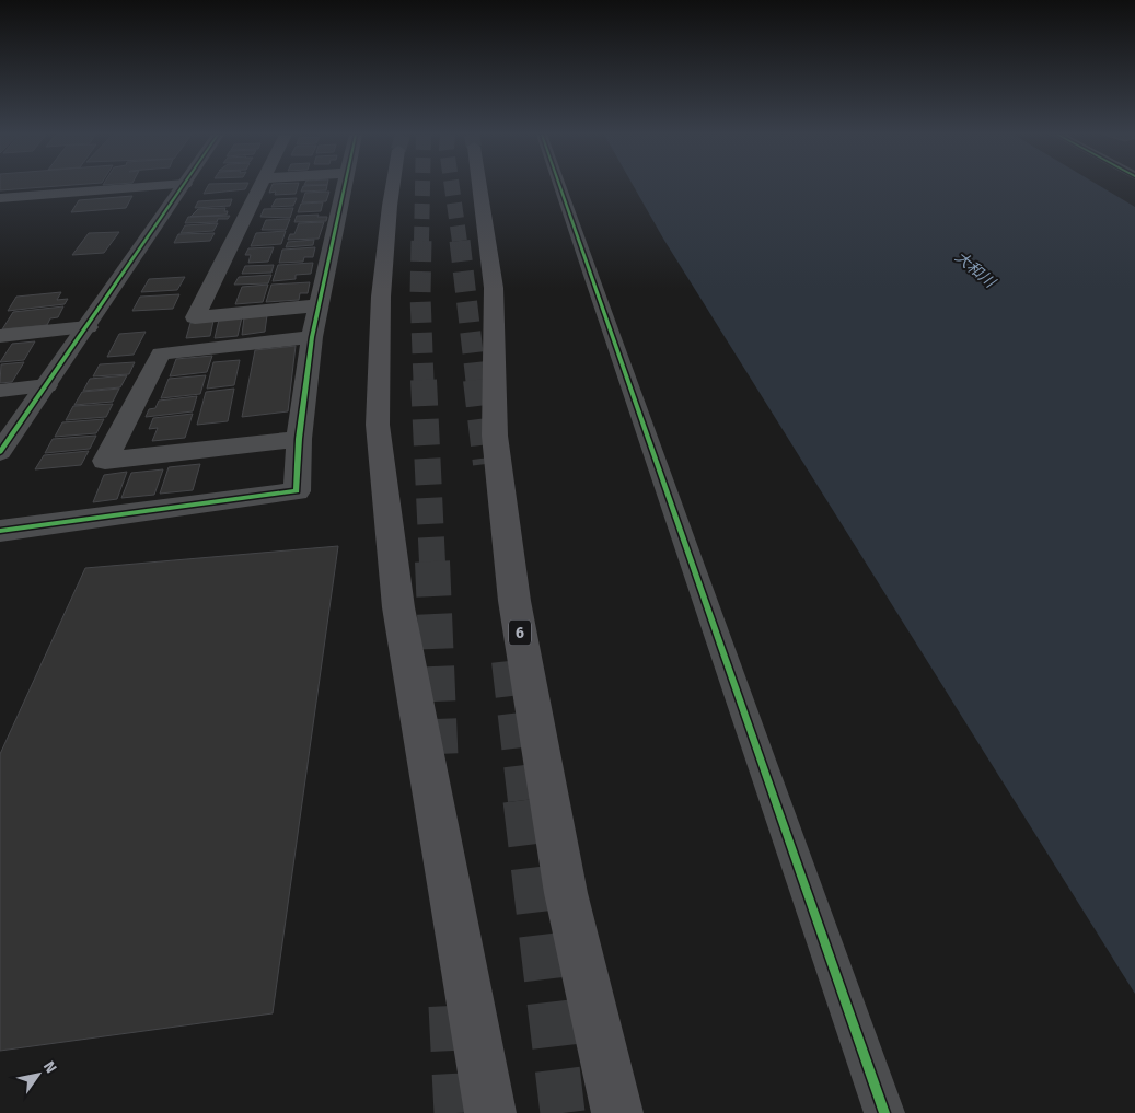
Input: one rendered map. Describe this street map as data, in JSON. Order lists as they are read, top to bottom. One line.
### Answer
{"streets":{"highway":["6"]},"water":["大和川"],"north":"top right"}
